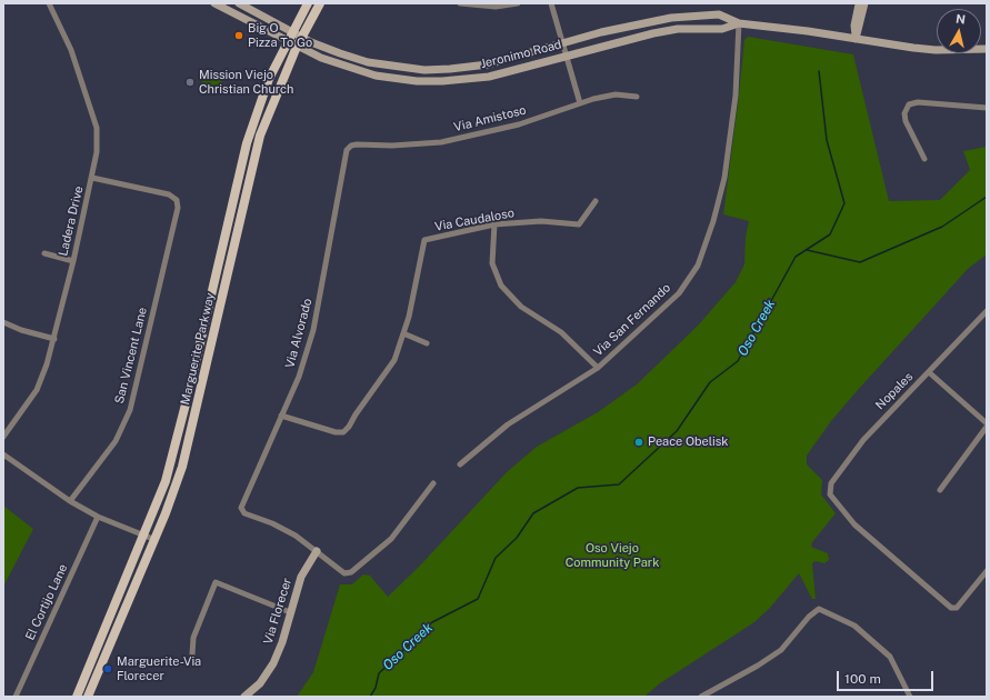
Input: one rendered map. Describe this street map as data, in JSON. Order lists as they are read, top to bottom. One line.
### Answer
{"streets":{"main road":["Jeronimo Road","Marguerite Parkway","Via Florecer"],"street":["Via Amistoso","Via Caudaloso","Ladera Drive","Via San Fernando","Via Alvorado","San Vincent Lane","Nopales","El Cortijo Lane"]},"crossings":[["Jeronimo Road","Via San Fernando"],["Jeronimo Road","Marguerite Parkway"],["Via Amistoso","Via Alvorado"],["Ladera Drive","San Vincent Lane"],["Via Alvorado","Via Florecer"]],"water":["Oso Creek"],"parks":["Oso Viejo Community Park"],"places":["Big O Pizza To Go","Mission Viejo Christian Church","Peace Obelisk","Marguerite-Via Florecer"],"scale_bar":"100 m","north":"top"}
